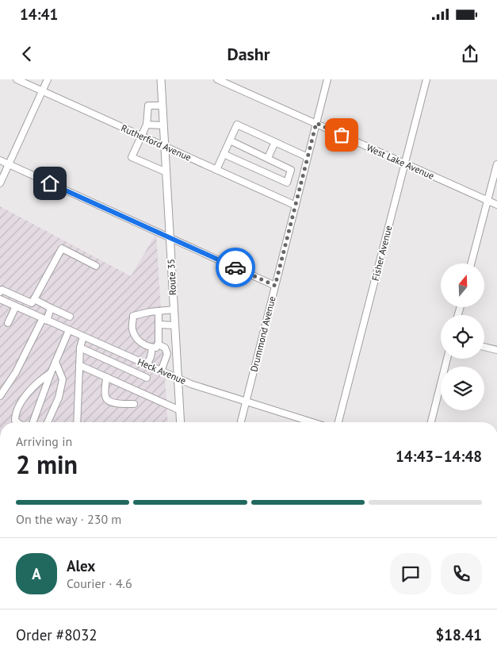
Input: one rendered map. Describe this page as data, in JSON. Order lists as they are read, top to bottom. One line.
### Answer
{"streets":{"main road":["Route 35"],"street":["Rutherford Avenue","West Lake Avenue","Fisher Avenue","Drummond Avenue","Heck Avenue"]},"crossings":[["Rutherford Avenue","Route 35"],["Rutherford Avenue","Drummond Avenue"],["West Lake Avenue","Fisher Avenue"],["West Lake Avenue","Drummond Avenue"],["Route 35","Heck Avenue"],["Drummond Avenue","Heck Avenue"]],"north":"top","page":{"status":"14:41","header":"Dashr","heading":["2 min","Arriving in","14:43–14:48"],"panel":["Alex","Courier · 4.6","Order #8032","$18.41"],"bar":"On the way · 230 m","round":"A"}}
